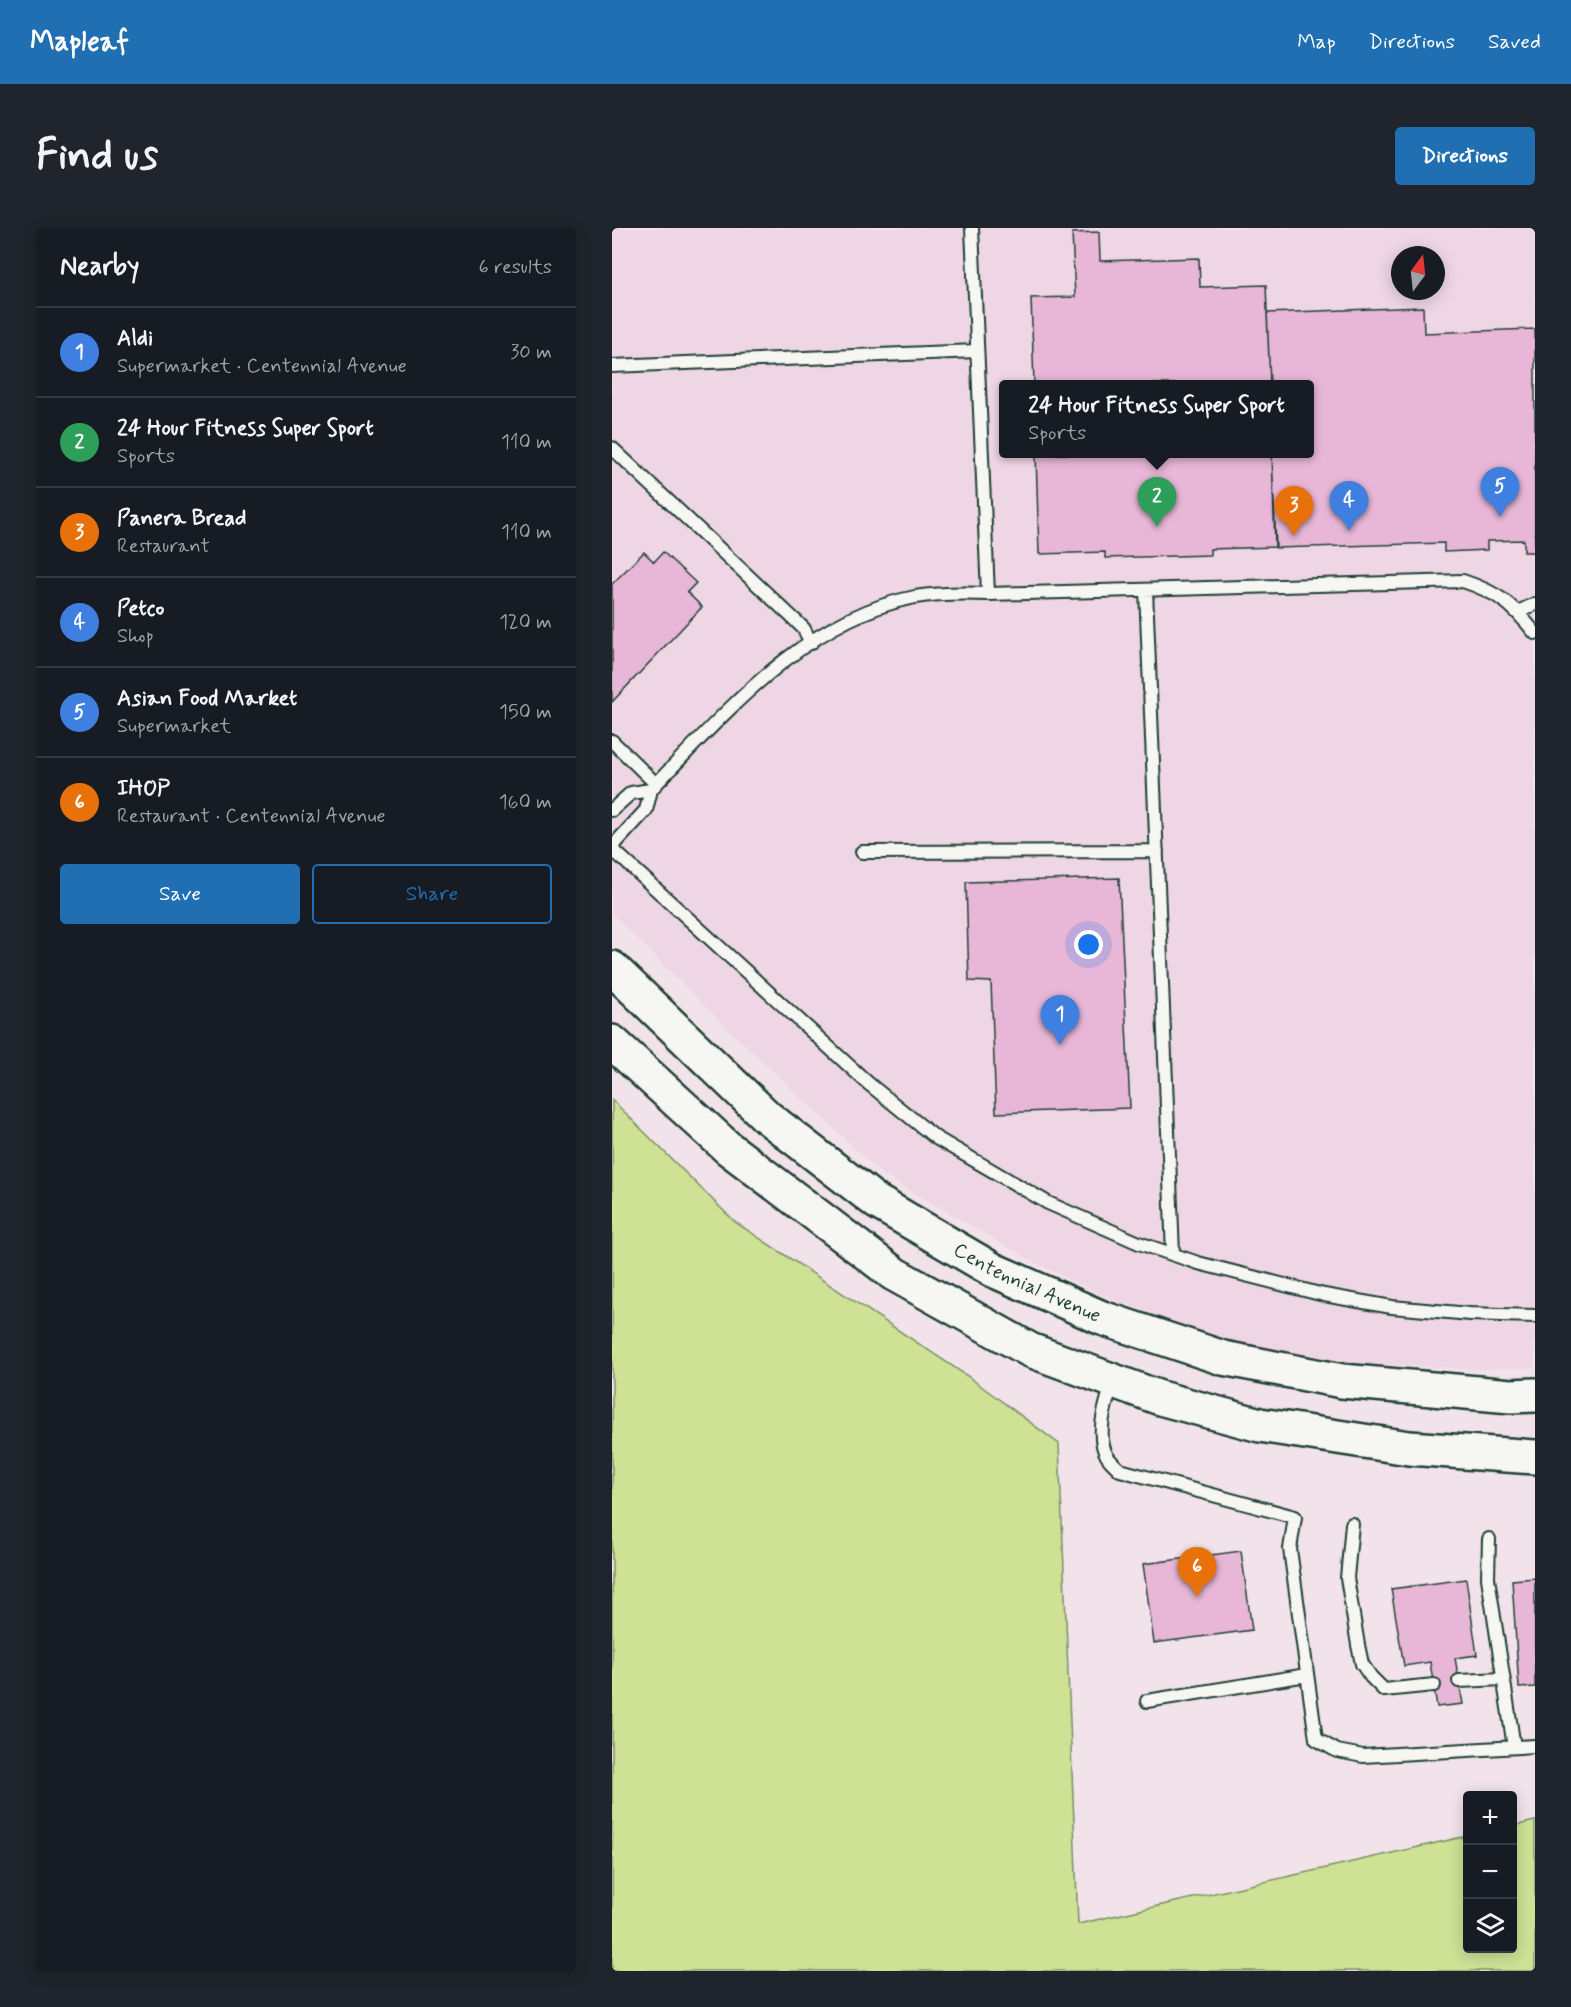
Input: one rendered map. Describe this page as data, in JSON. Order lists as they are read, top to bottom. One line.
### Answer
{"streets":{"main road":["Centennial Avenue"]},"north":"top","page":{"header":"Mapleaf","nav":["Map","Directions","Saved"],"buttons":["Directions",["Save","Share"]],"title":"Find us","heading":["Nearby","6 results"],"list":[{"mark":"1","name":"Aldi","note":"Supermarket · Centennial Avenue","value":"30 m"},{"mark":"2","name":"24 Hour Fitness Super Sport","note":"Sports","value":"110 m"},{"mark":"3","name":"Panera Bread","note":"Restaurant","value":"110 m"},{"mark":"4","name":"Petco","note":"Shop","value":"120 m"},{"mark":"5","name":"Asian Food Market","note":"Supermarket","value":"150 m"},{"mark":"6","name":"IHOP","note":"Restaurant · Centennial Avenue","value":"160 m"}],"popup":["24 Hour Fitness Super Sport","Sports"],"pins":["5","2","4","3","1","6"],"map_buttons":["+","−"]}}
